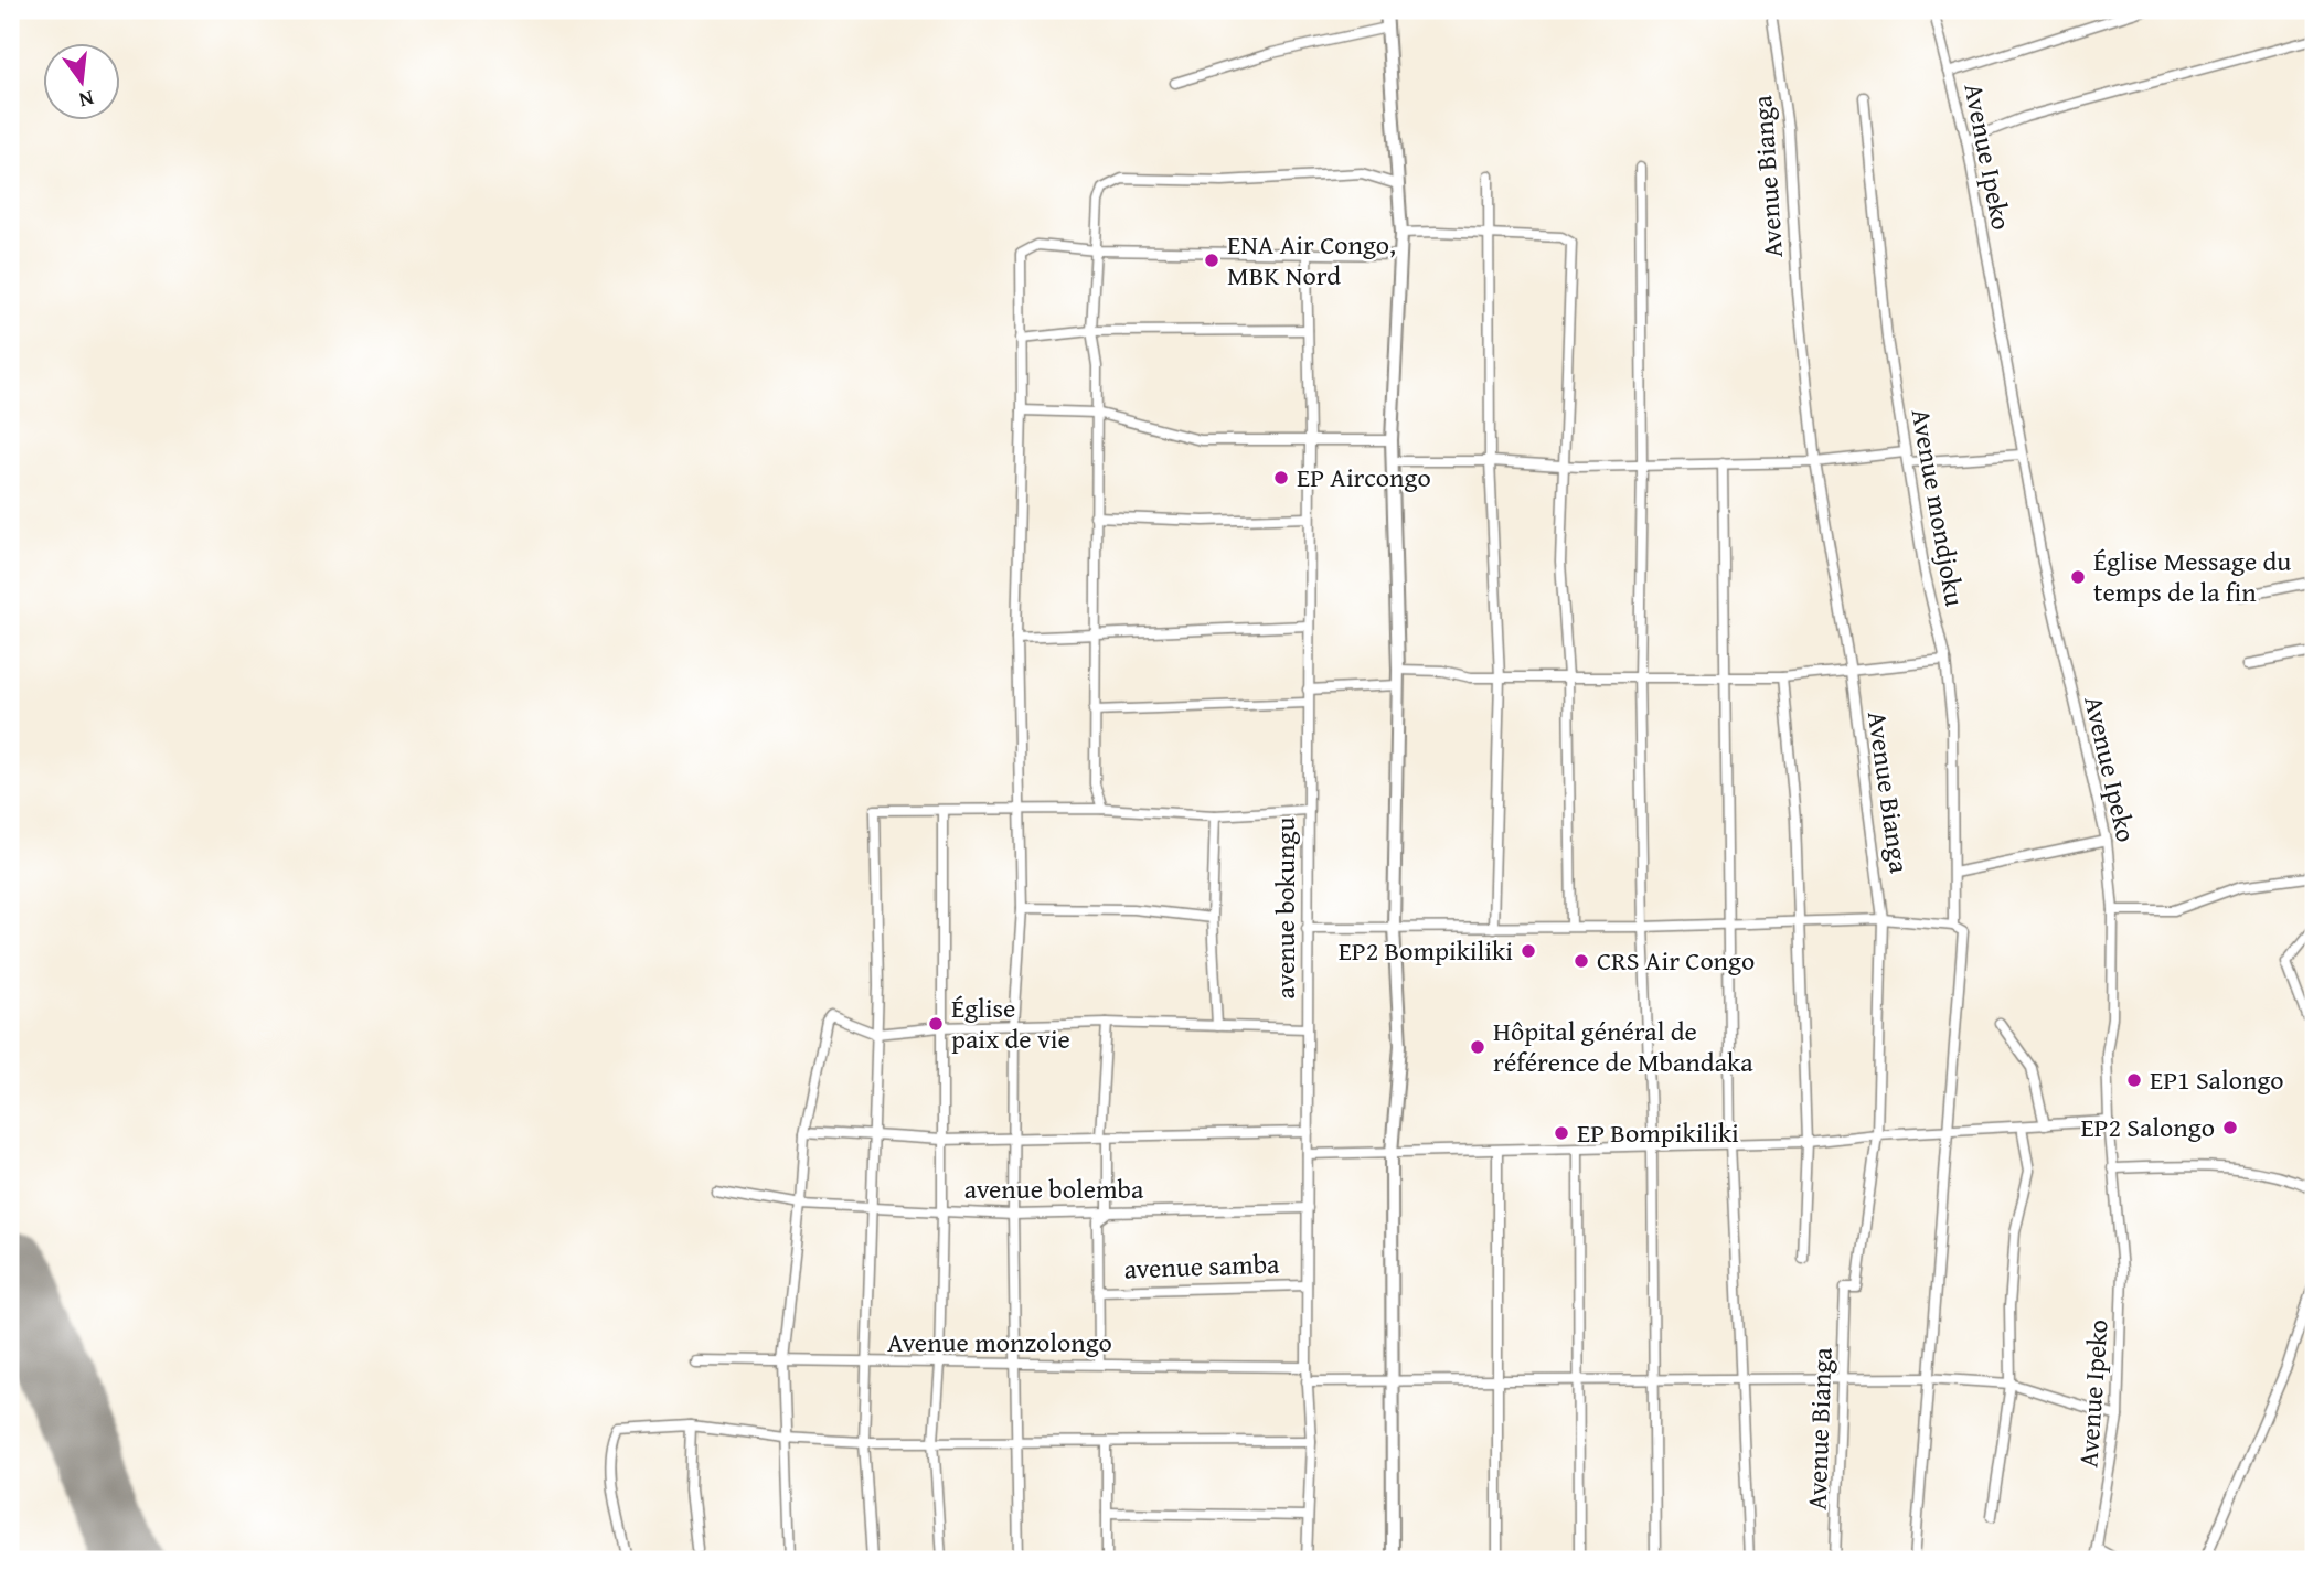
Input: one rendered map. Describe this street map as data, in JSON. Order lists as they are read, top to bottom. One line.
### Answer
{"streets":{"street":["Avenue Ipeko","Avenue Bianga","Avenue mondjoku","avenue bokungu","avenue bolemba","avenue samba","Avenue monzolongo"]},"crossings":[["avenue bokungu","avenue bolemba"],["avenue bokungu","avenue samba"],["avenue bokungu","Avenue monzolongo"]],"places":["ENA Air Congo, MBK Nord","EP Aircongo","Église Message du temps de la fin","EP2 Bompikiliki","CRS Air Congo","Église paix de vie","Hôpital général de référence de Mbandaka","EP1 Salongo","EP2 Salongo","EP Bompikiliki"],"north":"bottom"}
